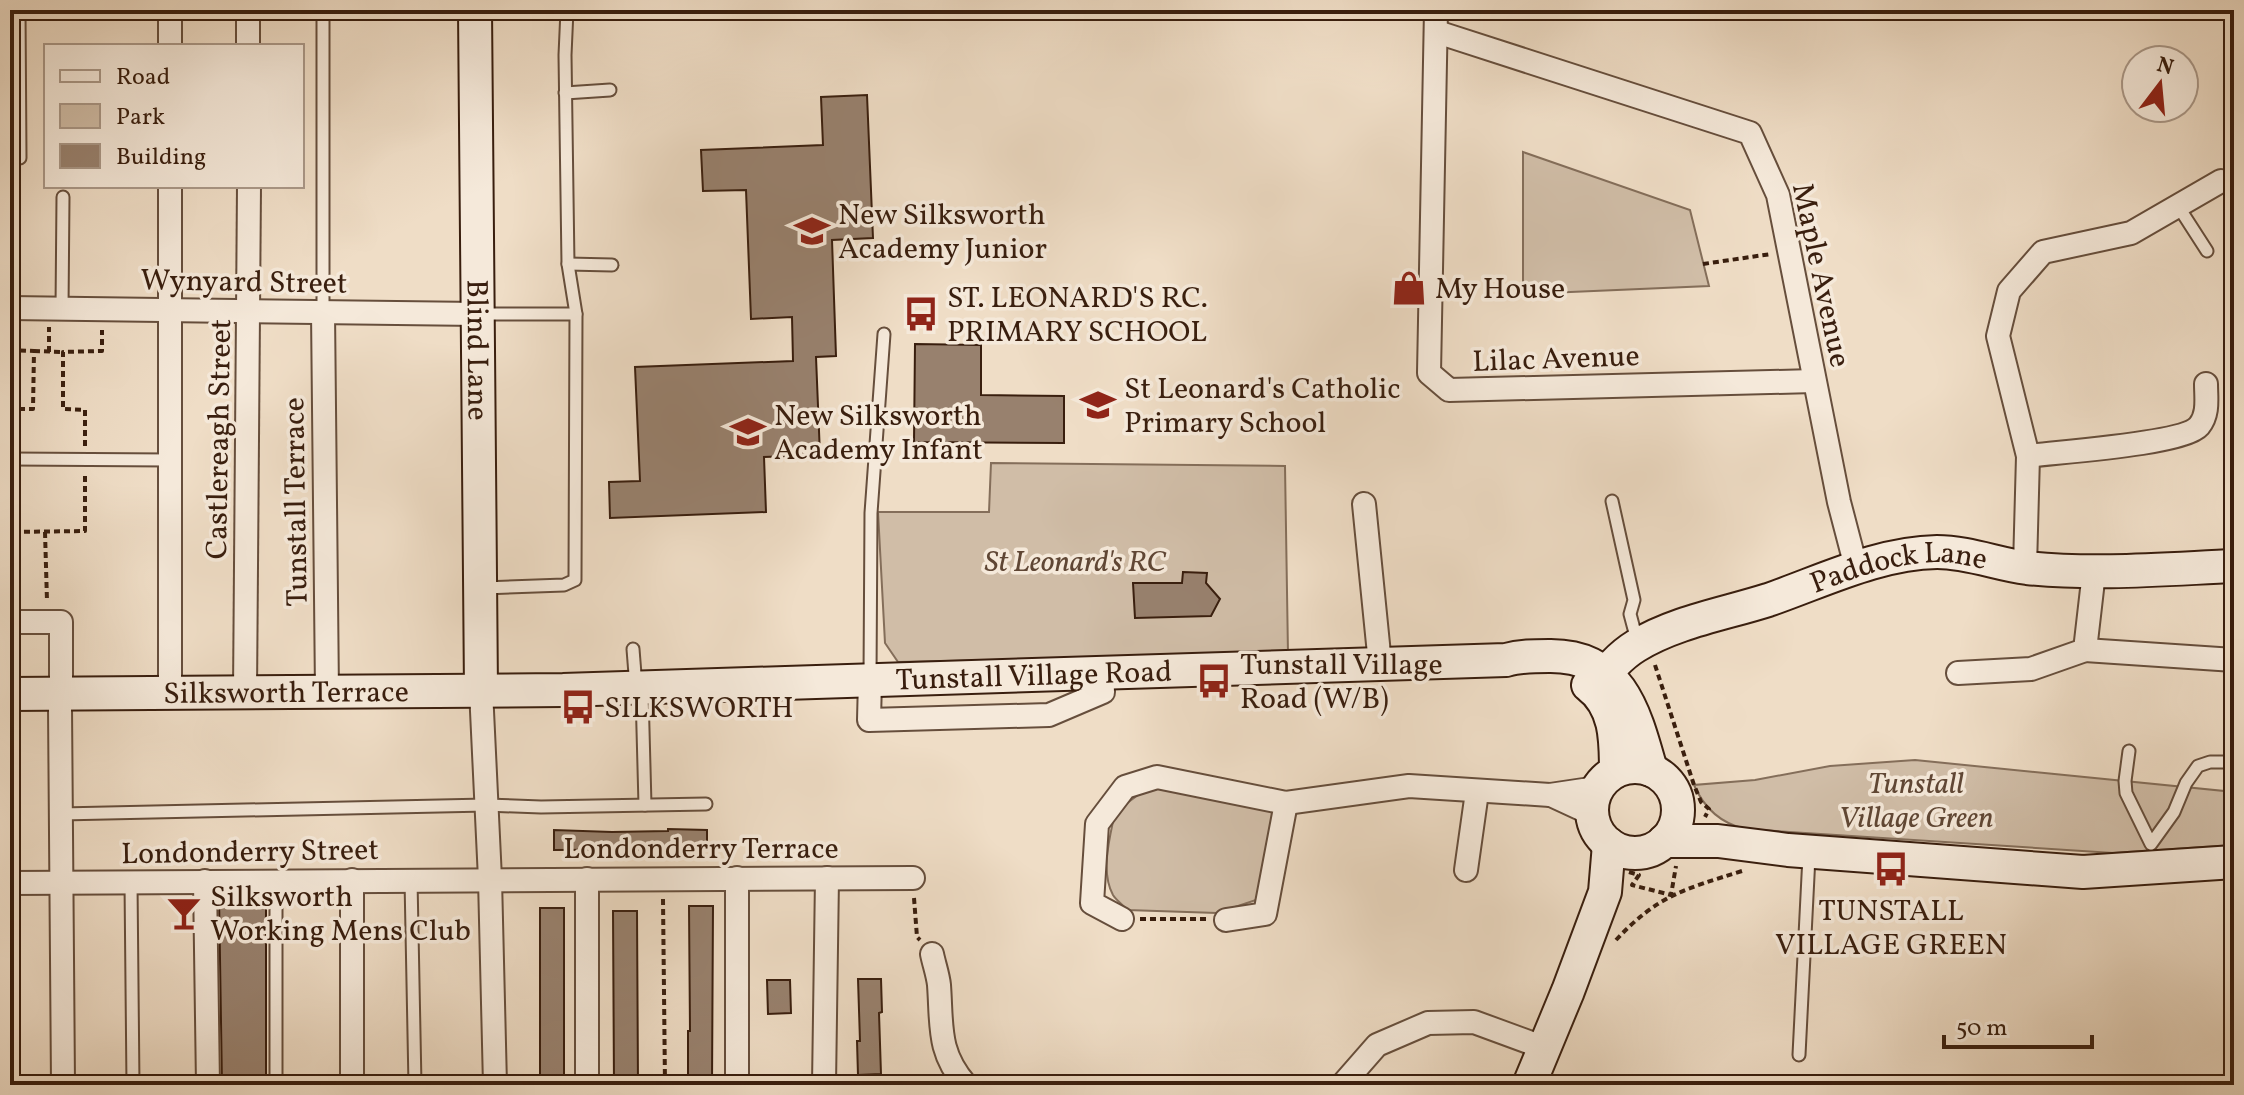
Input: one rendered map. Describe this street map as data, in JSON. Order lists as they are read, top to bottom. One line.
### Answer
{"streets":{"street":["Maple Avenue","Wynyard Street","Blind Lane","Lilac Avenue","Castlereagh Street","Tunstall Terrace","Paddock Lane","Tunstall Village Road","Silksworth Terrace","Londonderry Terrace","Londonderry Street"]},"crossings":[["Maple Avenue","Lilac Avenue"],["Maple Avenue","Paddock Lane"],["Wynyard Street","Blind Lane"],["Wynyard Street","Castlereagh Street"],["Wynyard Street","Tunstall Terrace"],["Blind Lane","Silksworth Terrace"],["Castlereagh Street","Silksworth Terrace"],["Tunstall Terrace","Silksworth Terrace"],["Paddock Lane","Tunstall Village Road"],["Tunstall Village Road","Silksworth Terrace"],["Londonderry Terrace","Londonderry Street"]],"parks":["St Leonard's RC","Tunstall Village Green"],"places":{"school or university":["New Silksworth Academy Junior","St Leonard's Catholic Primary School","New Silksworth Academy Infant"],"shop":["My House"],"bus stop":["ST. LEONARD'S RC. PRIMARY SCHOOL","Tunstall Village Road (W/B)","SILKSWORTH","TUNSTALL VILLAGE GREEN"],"bar":["Silksworth Working Mens Club"]},"legend":["Road","Park","Building"],"scale_bar":"50 m","north":"top"}
